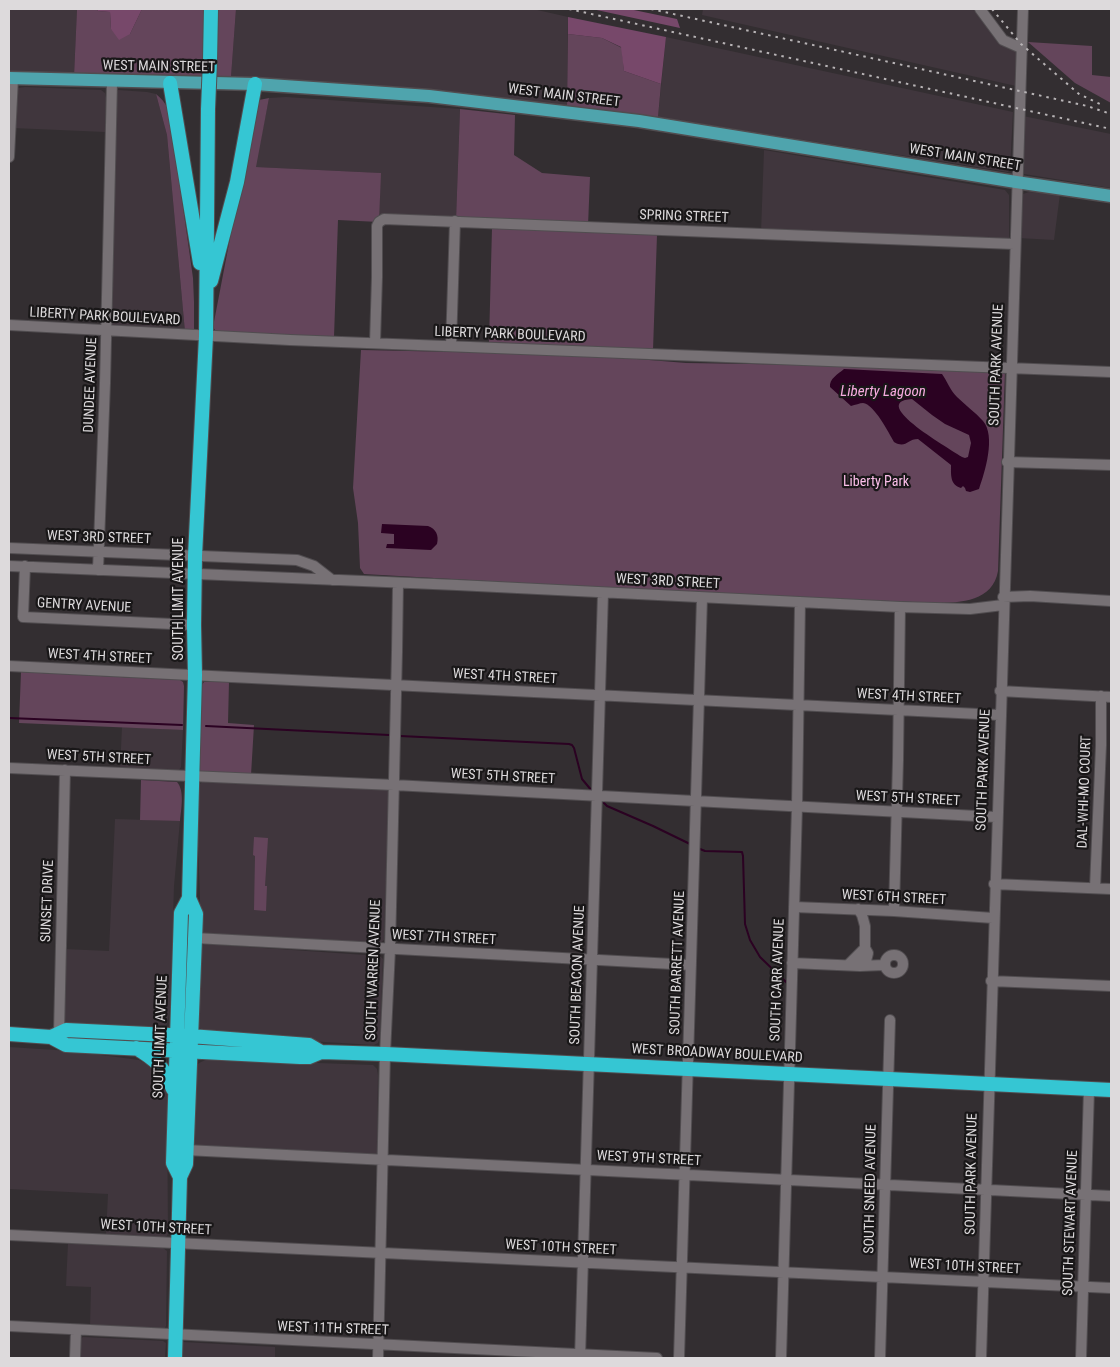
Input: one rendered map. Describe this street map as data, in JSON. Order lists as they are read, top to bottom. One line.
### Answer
{"streets":{"highway":["SOUTH LIMIT AVENUE","WEST BROADWAY BOULEVARD"],"main road":["WEST MAIN STREET"],"street":["SPRING STREET","LIBERTY PARK BOULEVARD","SOUTH PARK AVENUE","DUNDEE AVENUE","WEST 3RD STREET","GENTRY AVENUE","WEST 4TH STREET","WEST 5TH STREET","DAL-WHI-MO COURT","WEST 6TH STREET","SUNSET DRIVE","WEST 7TH STREET","SOUTH BARRETT AVENUE","SOUTH WARREN AVENUE","SOUTH BEACON AVENUE","SOUTH CARR AVENUE","WEST 9TH STREET","SOUTH SNEED AVENUE","SOUTH STEWART AVENUE","WEST 10TH STREET","WEST 11TH STREET"]},"crossings":[["WEST MAIN STREET","SOUTH PARK AVENUE"],["WEST MAIN STREET","DUNDEE AVENUE"],["SPRING STREET","LIBERTY PARK BOULEVARD"],["SPRING STREET","SOUTH PARK AVENUE"],["LIBERTY PARK BOULEVARD","SOUTH PARK AVENUE"],["LIBERTY PARK BOULEVARD","DUNDEE AVENUE"],["LIBERTY PARK BOULEVARD","SOUTH LIMIT AVENUE"],["SOUTH PARK AVENUE","WEST 3RD STREET"],["SOUTH PARK AVENUE","WEST 4TH STREET"],["SOUTH PARK AVENUE","WEST 5TH STREET"],["SOUTH PARK AVENUE","WEST 6TH STREET"],["SOUTH PARK AVENUE","WEST BROADWAY BOULEVARD"],["SOUTH PARK AVENUE","WEST 9TH STREET"],["SOUTH PARK AVENUE","WEST 10TH STREET"],["DUNDEE AVENUE","WEST 3RD STREET"],["WEST 3RD STREET","SOUTH LIMIT AVENUE"],["WEST 3RD STREET","GENTRY AVENUE"],["WEST 3RD STREET","SOUTH BARRETT AVENUE"],["WEST 3RD STREET","SOUTH WARREN AVENUE"],["WEST 3RD STREET","SOUTH BEACON AVENUE"],["WEST 3RD STREET","SOUTH CARR AVENUE"],["SOUTH LIMIT AVENUE","GENTRY AVENUE"],["SOUTH LIMIT AVENUE","WEST 4TH STREET"],["SOUTH LIMIT AVENUE","WEST 5TH STREET"],["SOUTH LIMIT AVENUE","WEST 7TH STREET"],["SOUTH LIMIT AVENUE","WEST BROADWAY BOULEVARD"],["SOUTH LIMIT AVENUE","WEST 9TH STREET"],["SOUTH LIMIT AVENUE","WEST 10TH STREET"],["SOUTH LIMIT AVENUE","WEST 11TH STREET"],["WEST 4TH STREET","SOUTH BARRETT AVENUE"],["WEST 4TH STREET","SOUTH WARREN AVENUE"],["WEST 4TH STREET","SOUTH BEACON AVENUE"],["WEST 4TH STREET","SOUTH CARR AVENUE"],["WEST 5TH STREET","SUNSET DRIVE"],["WEST 5TH STREET","SOUTH BARRETT AVENUE"],["WEST 5TH STREET","SOUTH WARREN AVENUE"],["WEST 5TH STREET","SOUTH BEACON AVENUE"],["WEST 5TH STREET","SOUTH CARR AVENUE"],["WEST 6TH STREET","SOUTH CARR AVENUE"],["SUNSET DRIVE","WEST BROADWAY BOULEVARD"],["WEST 7TH STREET","SOUTH BARRETT AVENUE"],["WEST 7TH STREET","SOUTH WARREN AVENUE"],["WEST 7TH STREET","SOUTH BEACON AVENUE"],["SOUTH BARRETT AVENUE","WEST BROADWAY BOULEVARD"],["SOUTH BARRETT AVENUE","WEST 9TH STREET"],["SOUTH BARRETT AVENUE","WEST 10TH STREET"],["SOUTH WARREN AVENUE","WEST BROADWAY BOULEVARD"],["SOUTH WARREN AVENUE","WEST 9TH STREET"],["SOUTH WARREN AVENUE","WEST 10TH STREET"],["SOUTH WARREN AVENUE","WEST 11TH STREET"],["SOUTH BEACON AVENUE","WEST BROADWAY BOULEVARD"],["SOUTH BEACON AVENUE","WEST 9TH STREET"],["SOUTH BEACON AVENUE","WEST 10TH STREET"],["SOUTH BEACON AVENUE","WEST 11TH STREET"],["SOUTH CARR AVENUE","WEST BROADWAY BOULEVARD"],["SOUTH CARR AVENUE","WEST 9TH STREET"],["SOUTH CARR AVENUE","WEST 10TH STREET"],["WEST BROADWAY BOULEVARD","SOUTH SNEED AVENUE"],["WEST BROADWAY BOULEVARD","SOUTH STEWART AVENUE"],["WEST 9TH STREET","SOUTH SNEED AVENUE"],["WEST 9TH STREET","SOUTH STEWART AVENUE"],["SOUTH SNEED AVENUE","WEST 10TH STREET"],["SOUTH STEWART AVENUE","WEST 10TH STREET"]],"water":["Liberty Lagoon"],"parks":["Liberty Park"]}
